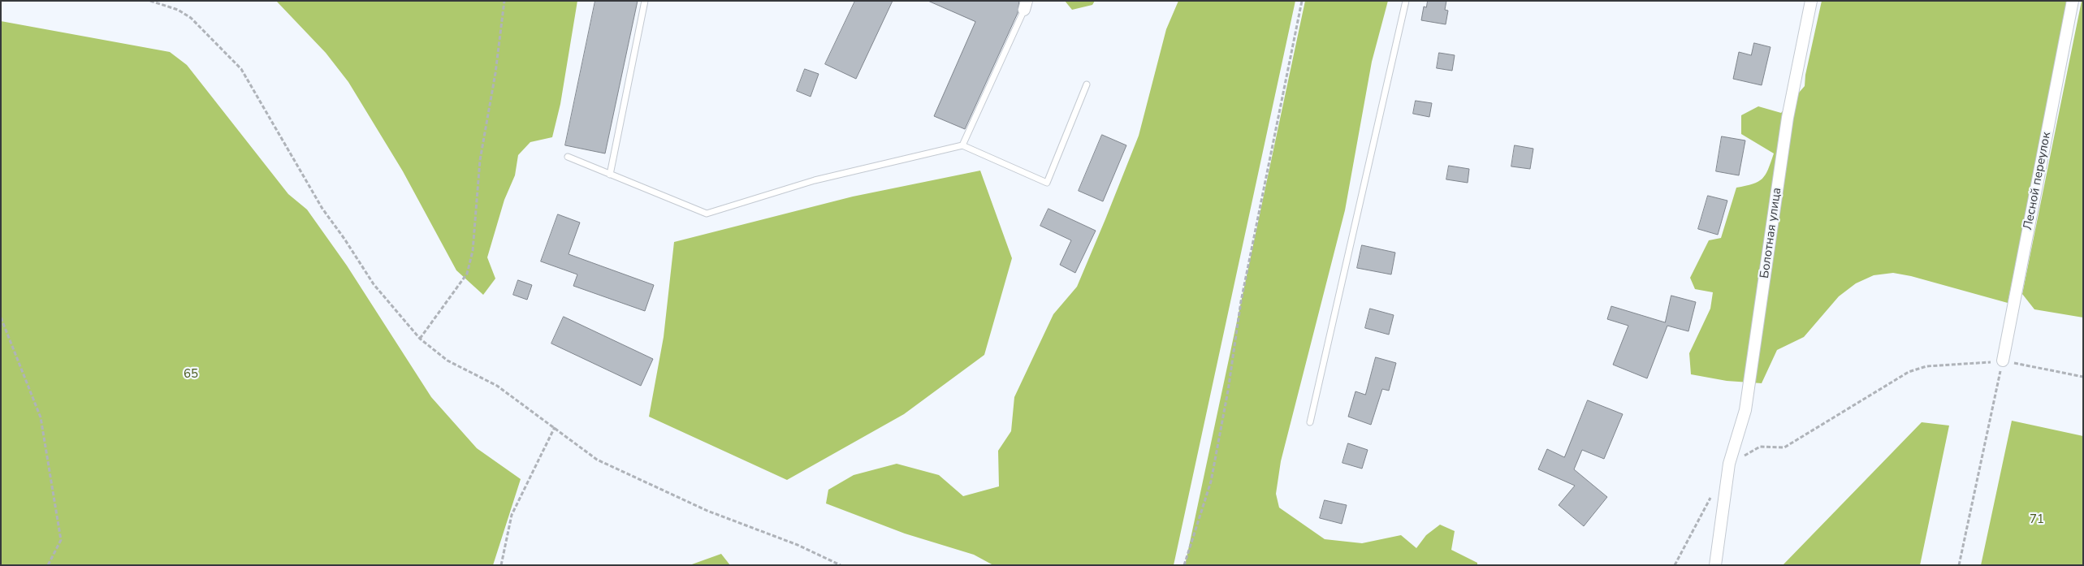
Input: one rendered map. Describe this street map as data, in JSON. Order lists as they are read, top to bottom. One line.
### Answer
{"streets":{"street":["Лесной переулок","Болотная улица"]},"parks":["65","71"]}
